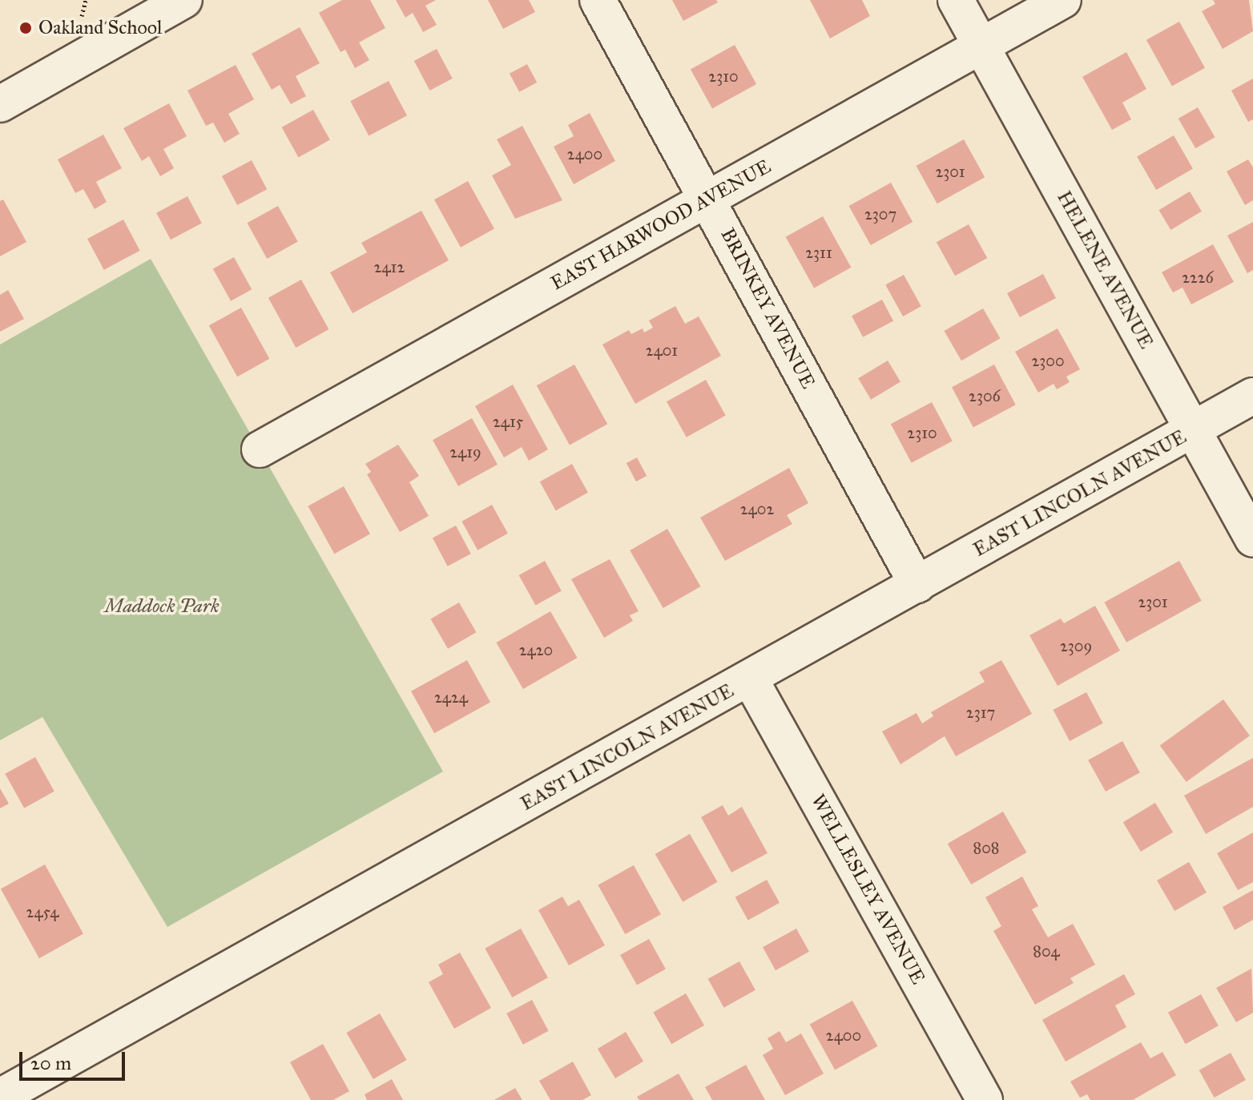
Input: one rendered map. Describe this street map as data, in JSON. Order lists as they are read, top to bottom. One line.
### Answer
{"streets":{"street":["EAST HARWOOD AVENUE","HELENE AVENUE","BRINKEY AVENUE","EAST LINCOLN AVENUE","WELLESLEY AVENUE"]},"crossings":[["EAST HARWOOD AVENUE","HELENE AVENUE"],["EAST HARWOOD AVENUE","BRINKEY AVENUE"],["HELENE AVENUE","EAST LINCOLN AVENUE"],["BRINKEY AVENUE","EAST LINCOLN AVENUE"],["EAST LINCOLN AVENUE","WELLESLEY AVENUE"]],"parks":["Maddock Park"],"places":["Oakland School"],"house_numbers":["2310","2400","2301","2307","2311","2412","2226","2401","2300","2306","2415","2310","2419","2402","2301","2309","2420","2424","2317","808","2454","804","2400"],"scale_bar":"20 m"}
